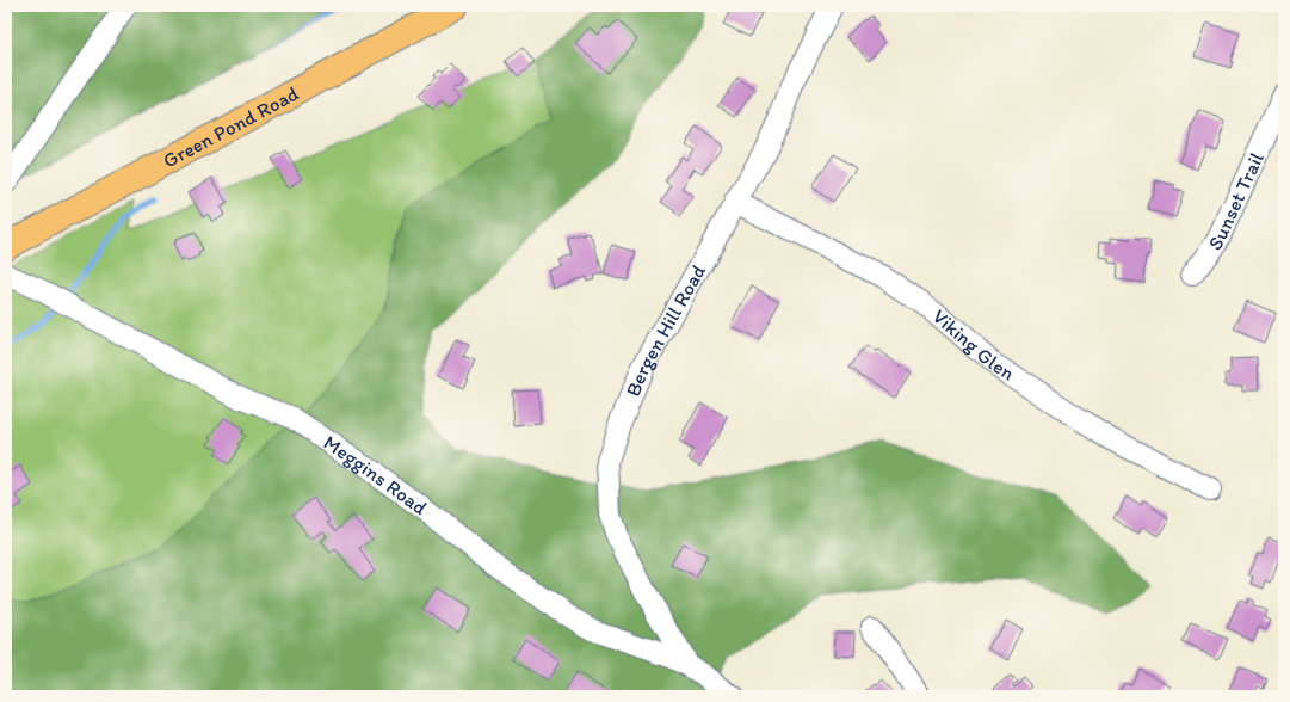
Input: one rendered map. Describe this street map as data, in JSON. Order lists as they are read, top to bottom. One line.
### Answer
{"streets":{"main road":["Green Pond Road"],"street":["Sunset Trail","Bergen Hill Road","Viking Glen","Meggins Road"]},"crossings":[["Bergen Hill Road","Viking Glen"],["Bergen Hill Road","Meggins Road"]]}
